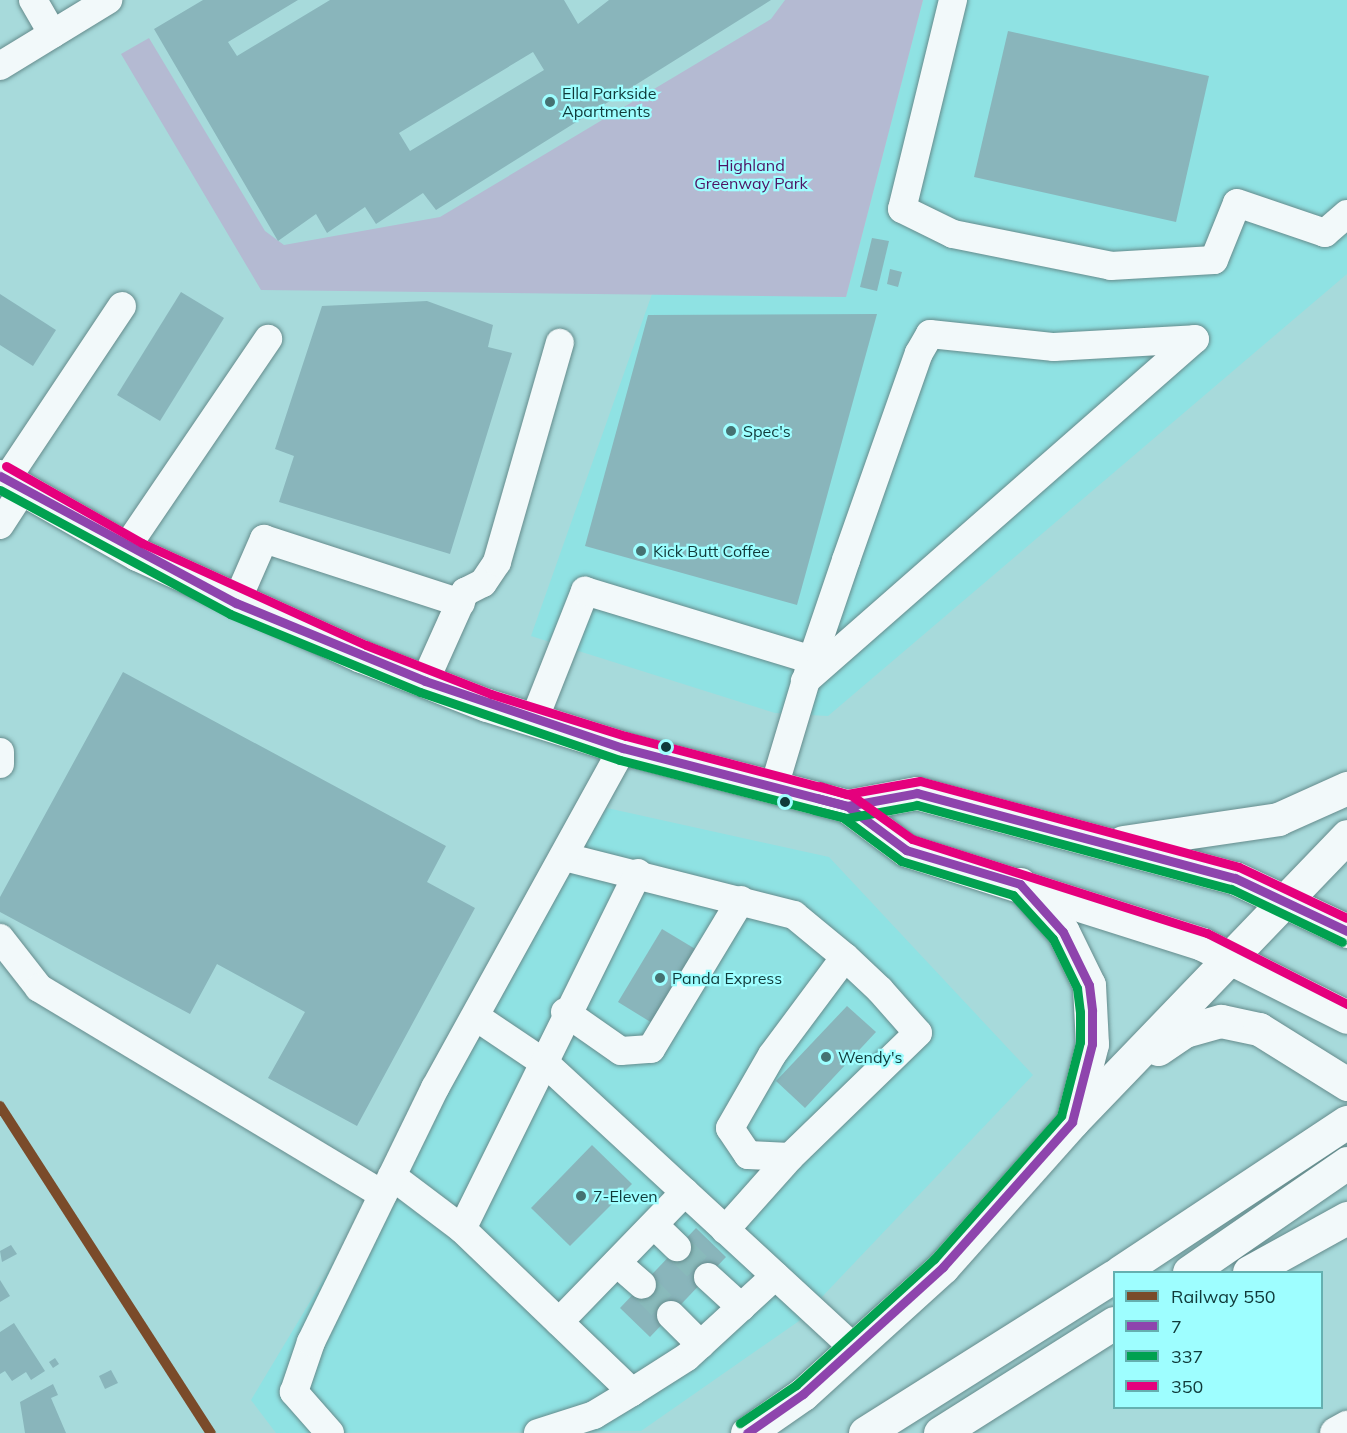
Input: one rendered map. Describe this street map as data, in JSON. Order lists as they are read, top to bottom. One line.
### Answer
{"parks":["Highland Greenway Park"],"places":["Ella Parkside Apartments","Spec's","Kick Butt Coffee","Panda Express","Wendy's","7-Eleven"],"lines":["transit line 350","transit line 7","transit line 337","rail line 550"],"legend":["Railway 550","7","337","350"]}
